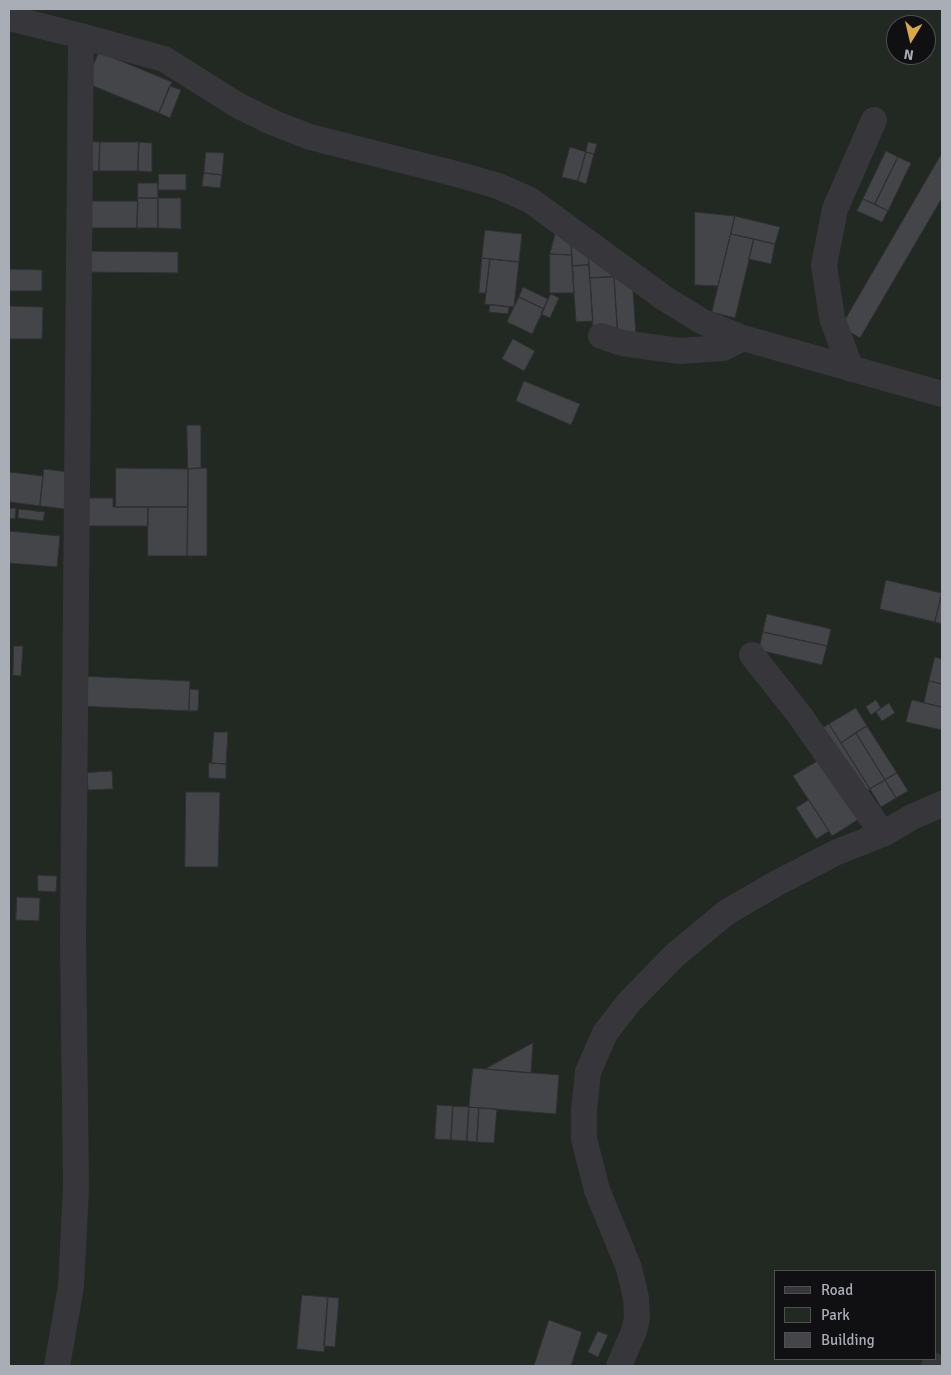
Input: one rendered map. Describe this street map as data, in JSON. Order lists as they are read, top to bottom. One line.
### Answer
{"legend":["Road","Park","Building"],"north":"bottom"}
